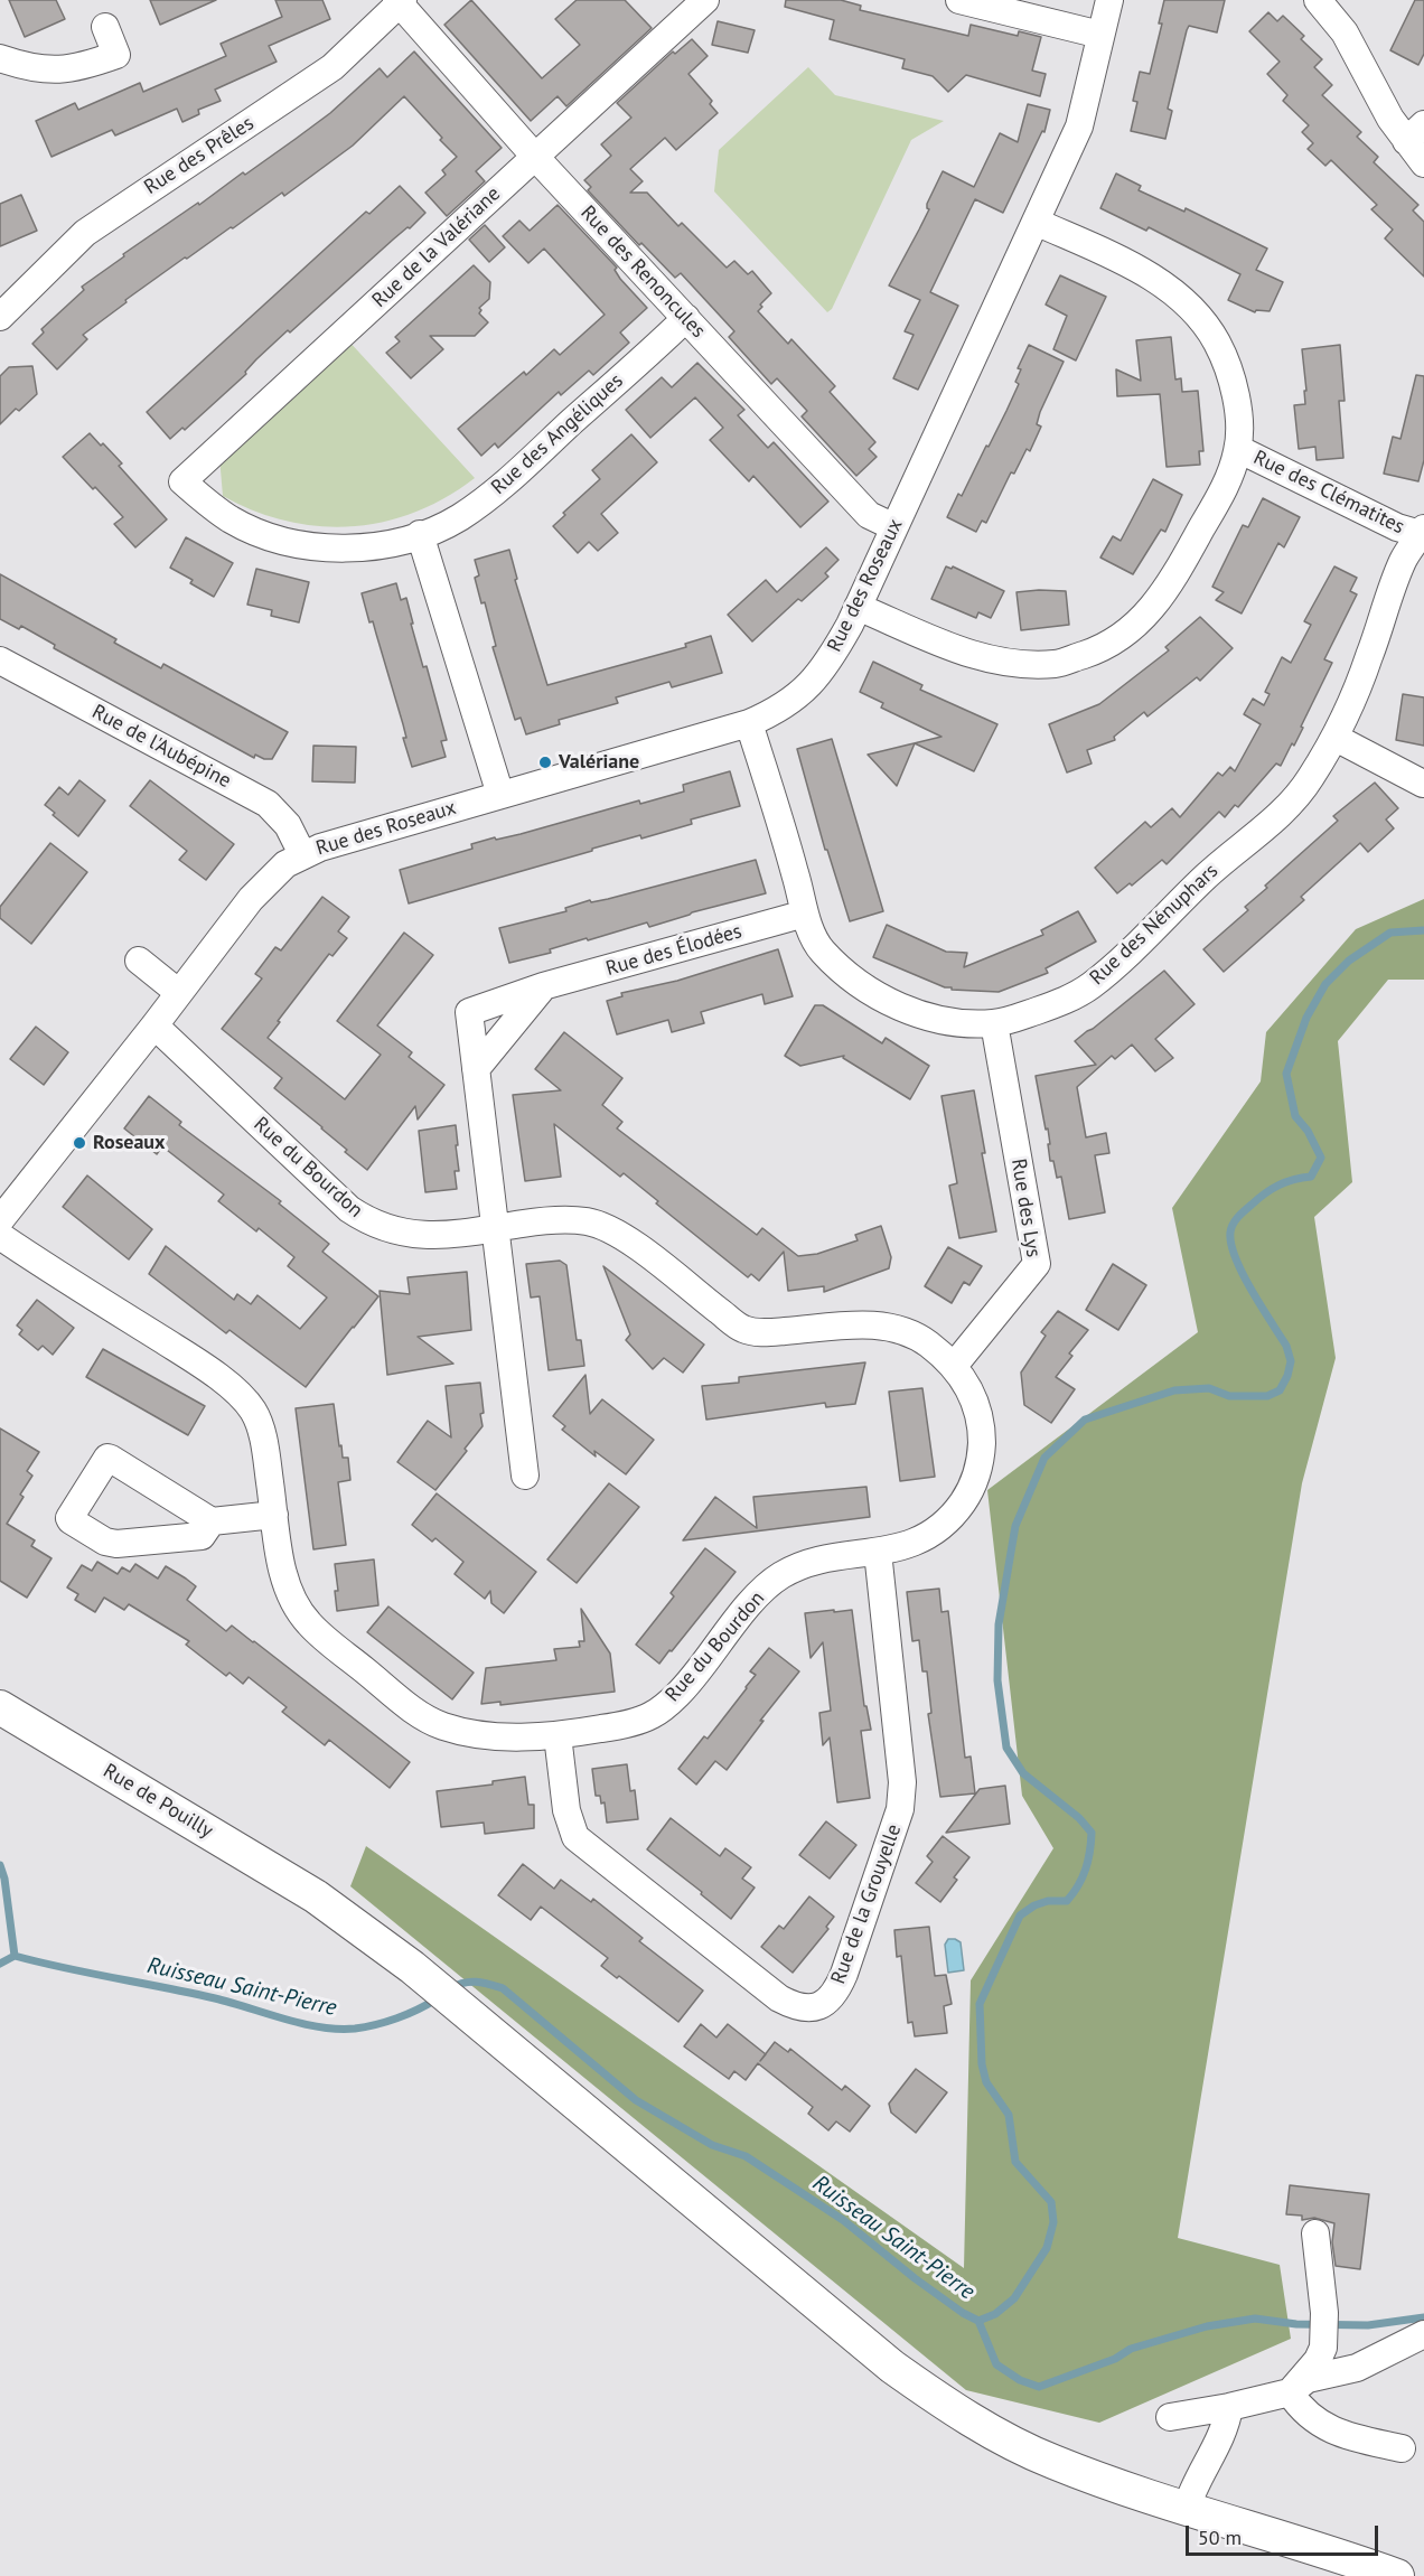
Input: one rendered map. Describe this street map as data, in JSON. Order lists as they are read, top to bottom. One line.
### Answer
{"streets":{"main road":["Rue de Pouilly"],"street":["Rue des Prêles","Rue de la Valériane","Rue des Renoncules","Rue des Angéliques","Rue des Clématites","Rue des Roseaux","Rue de l'Aubépine","Rue des Nénuphars","Rue des Élodées","Rue du Bourdon","Rue des Lys","Rue de la Grouyelle"]},"crossings":[["Rue des Prêles","Rue des Renoncules"],["Rue de la Valériane","Rue des Renoncules"],["Rue de la Valériane","Rue des Angéliques"],["Rue des Renoncules","Rue des Angéliques"],["Rue des Renoncules","Rue des Roseaux"],["Rue des Clématites","Rue des Roseaux"],["Rue des Clématites","Rue des Nénuphars"],["Rue des Roseaux","Rue de l'Aubépine"],["Rue des Roseaux","Rue des Nénuphars"],["Rue des Roseaux","Rue du Bourdon"],["Rue des Nénuphars","Rue des Élodées"],["Rue des Nénuphars","Rue des Lys"],["Rue des Élodées","Rue du Bourdon"],["Rue du Bourdon","Rue des Lys"],["Rue du Bourdon","Rue de la Grouyelle"]],"water":["Ruisseau Saint-Pierre"],"places":["Valériane","Roseaux"],"scale_bar":"50 m"}
